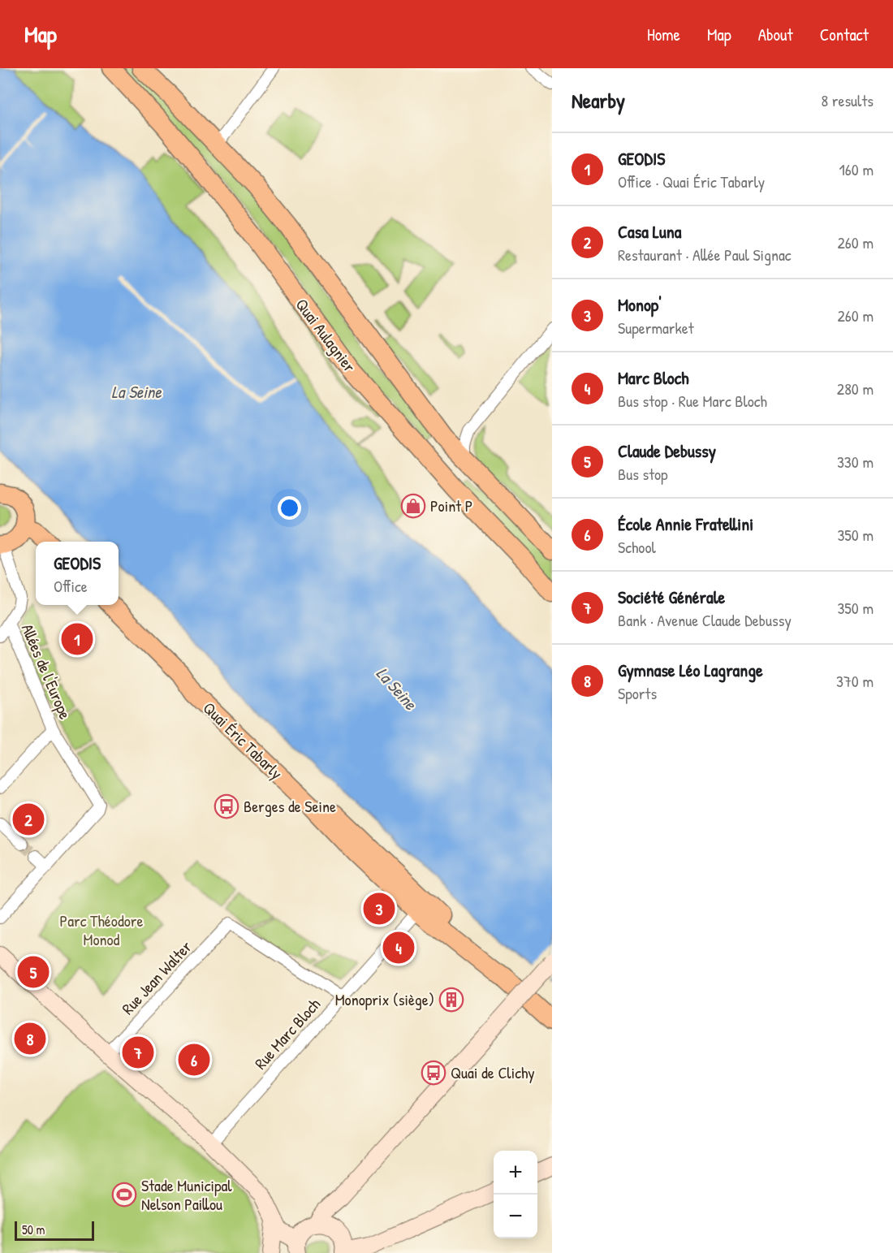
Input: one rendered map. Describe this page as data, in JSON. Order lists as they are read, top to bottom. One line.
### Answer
{"streets":{"main road":["Quai Aulagnier","Quai Éric Tabarly"],"street":["Allées de l'Europe","Rue Jean Walter","Rue Marc Bloch"]},"crossings":[["Quai Éric Tabarly","Rue Marc Bloch"],["Rue Jean Walter","Rue Marc Bloch"]],"water":["La Seine"],"parks":["Parc Théodore Monod"],"places":{"shop":["Point P"],"bus stop":["Berges de Seine","Quai de Clichy"],"building":["Monoprix (siège)"],"sports":["Stade Municipal Nelson Paillou"]},"scale_bar":"50 m","page":{"header":"Map","nav":["Home","Map","About","Contact"],"heading":["Nearby","8 results"],"list":[{"mark":"1","name":"GEODIS","note":"Office · Quai Éric Tabarly","value":"160 m"},{"mark":"2","name":"Casa Luna","note":"Restaurant · Allée Paul Signac","value":"260 m"},{"mark":"3","name":"Monop'","note":"Supermarket","value":"260 m"},{"mark":"4","name":"Marc Bloch","note":"Bus stop · Rue Marc Bloch","value":"280 m"},{"mark":"5","name":"Claude Debussy","note":"Bus stop","value":"330 m"},{"mark":"6","name":"École Annie Fratellini","note":"School","value":"350 m"},{"mark":"7","name":"Société Générale","note":"Bank · Avenue Claude Debussy","value":"350 m"},{"mark":"8","name":"Gymnase Léo Lagrange","note":"Sports","value":"370 m"}],"popup":["GEODIS","Office"],"pins":["1","2","3","4","5","8","7","6"],"map_buttons":["+","−"],"scale":"50 m"}}
